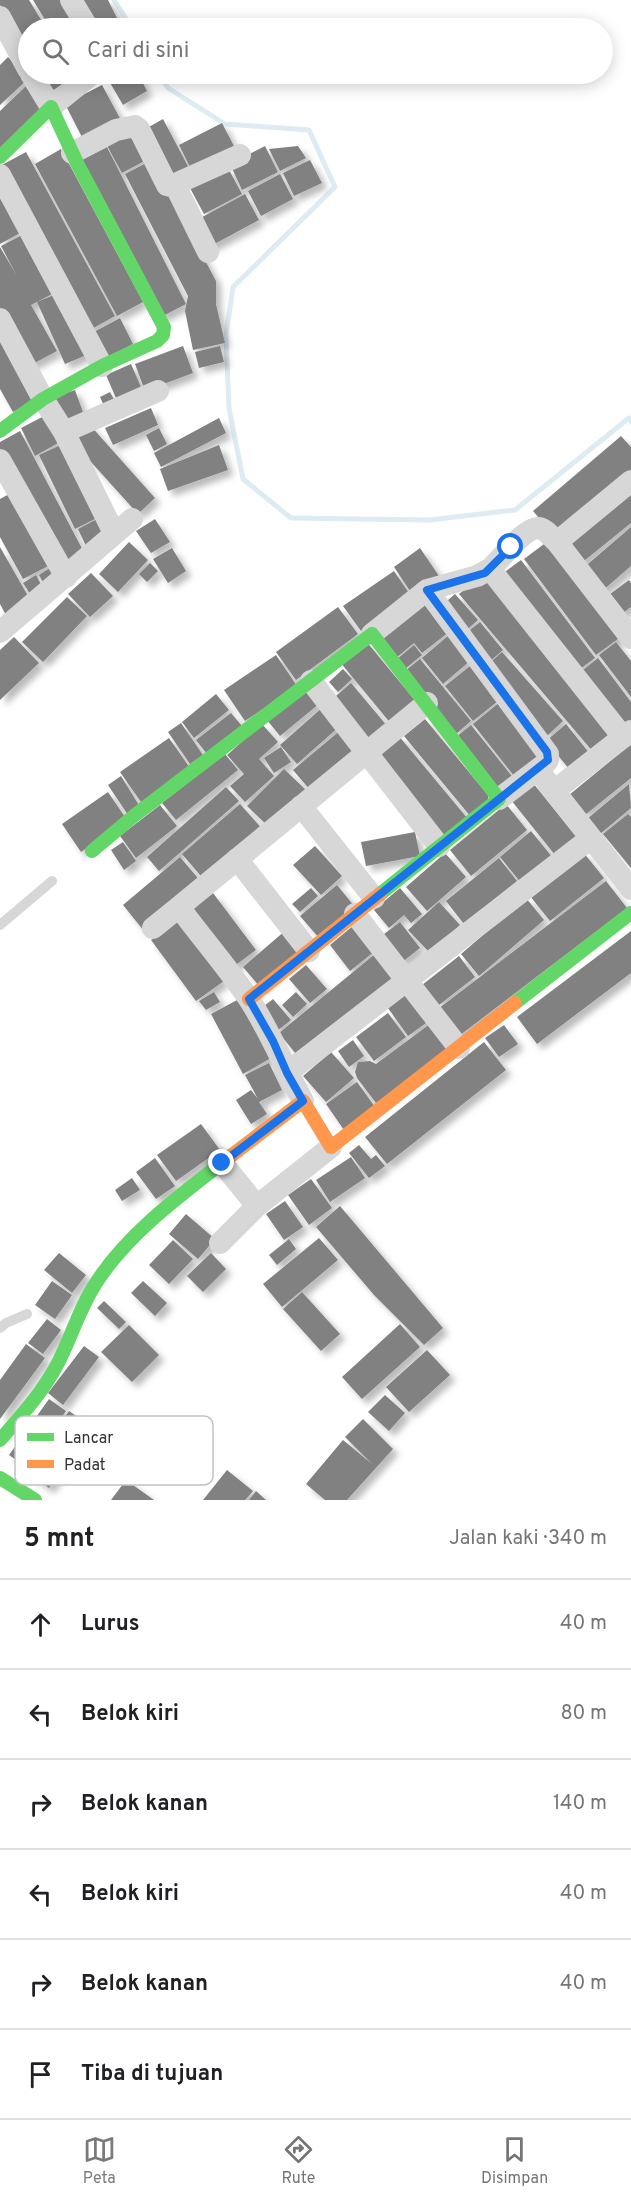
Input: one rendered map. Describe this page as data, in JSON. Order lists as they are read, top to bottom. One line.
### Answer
{"legend":["Lancar","Padat"],"page":{"search":"Cari di sini","heading":["5 mnt","Jalan kaki · 340 m"],"list":[["Lurus","40 m"],["Belok kiri","80 m"],["Belok kanan","140 m"],["Belok kiri","40 m"],["Belok kanan","40 m"],"Tiba di tujuan"],"nav":["Peta","Rute","Disimpan"]}}
